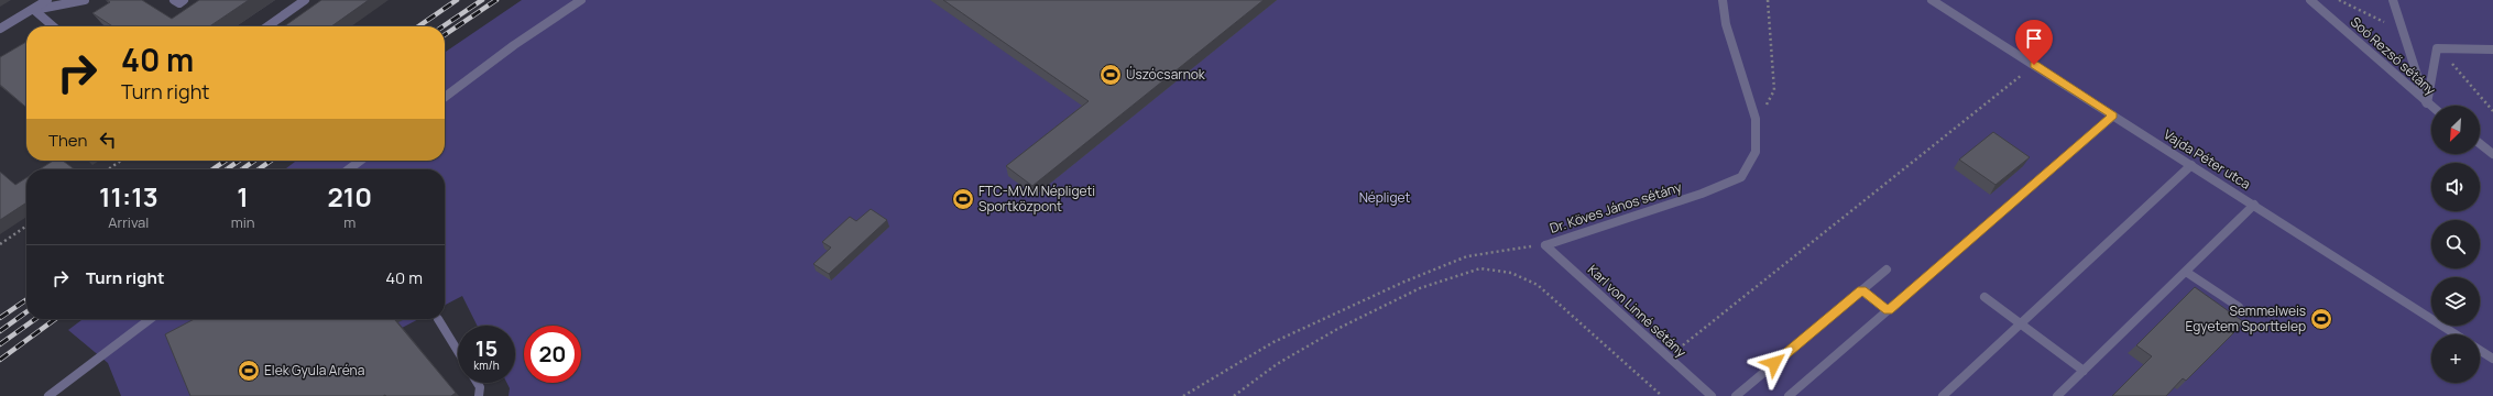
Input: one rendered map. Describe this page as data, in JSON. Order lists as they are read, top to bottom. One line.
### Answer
{"streets":{"street":["Soó Rezső sétány","Vajda Péter utca","Dr. Köves János sétány","Karl von Linné sétány"]},"crossings":[["Dr. Köves János sétány","Karl von Linné sétány"]],"parks":["Népliget"],"places":{"sports":["Úszócsarnok","FTC-MVM Népligeti Sportközpont","Semmelweis Egyetem Sporttelep","Elek Gyula Aréna"]},"north":"bottom left","page":{"turn":["40 m","Turn right"],"map_buttons":"+","then":"Then","eta":["11:13","Arrival","1","min","210","m"],"list":[{"name":"Turn right","value":"40 m"}],"speed":"15 km/h","limit":"20"}}
